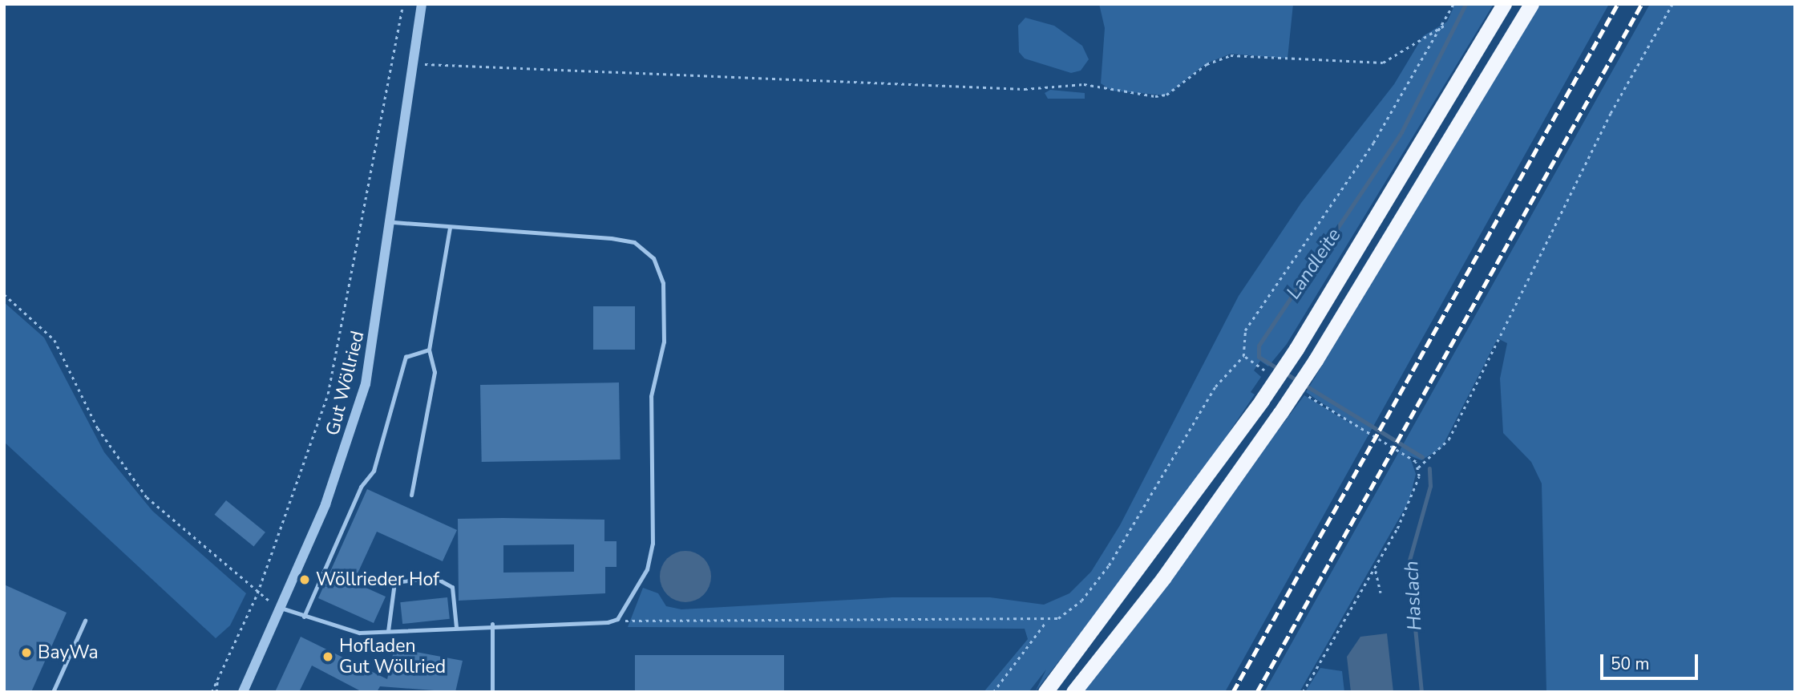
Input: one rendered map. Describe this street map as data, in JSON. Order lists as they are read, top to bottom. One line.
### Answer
{"streets":{"street":["Gut Wöllried"]},"water":["Landleite","Haslach"],"places":["Wöllrieder Hof","BayWa","Hofladen Gut Wöllried"],"scale_bar":"50 m"}
